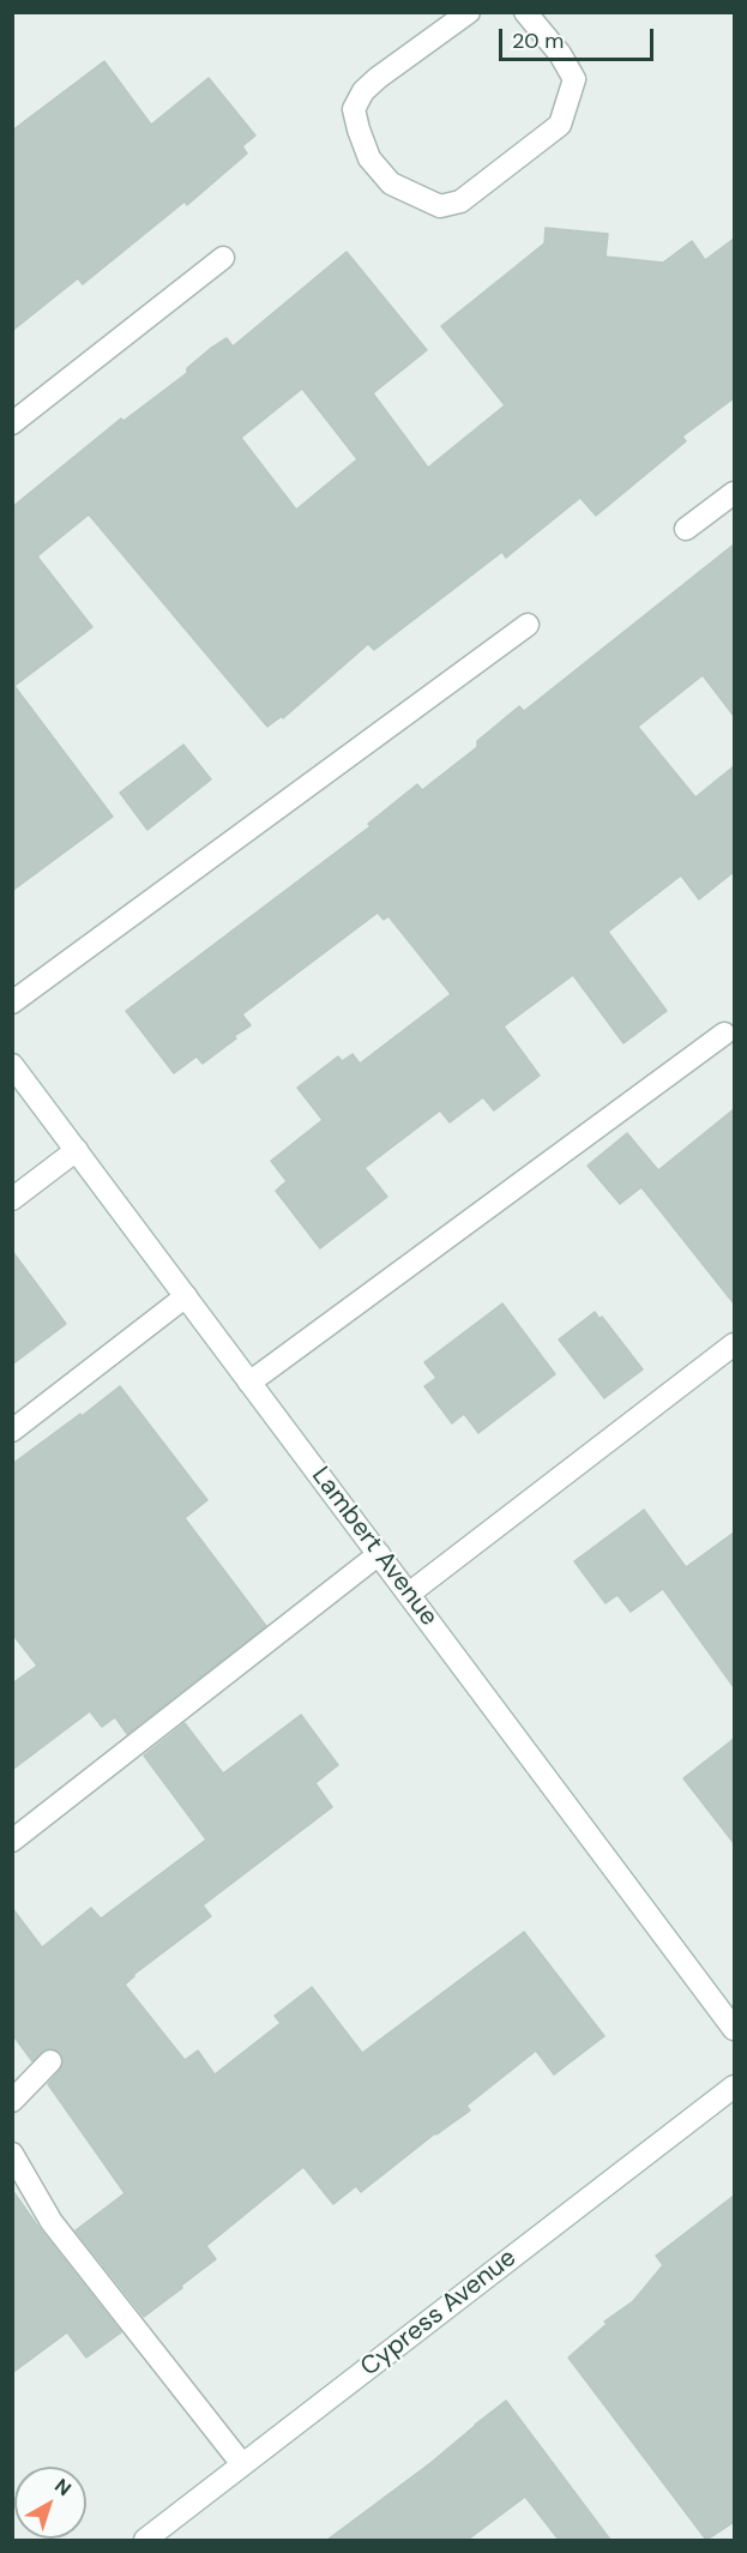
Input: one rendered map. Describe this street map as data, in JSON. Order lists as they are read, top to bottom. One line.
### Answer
{"streets":{"street":["Lambert Avenue","Cypress Avenue"]},"scale_bar":"20 m","north":"top right"}
